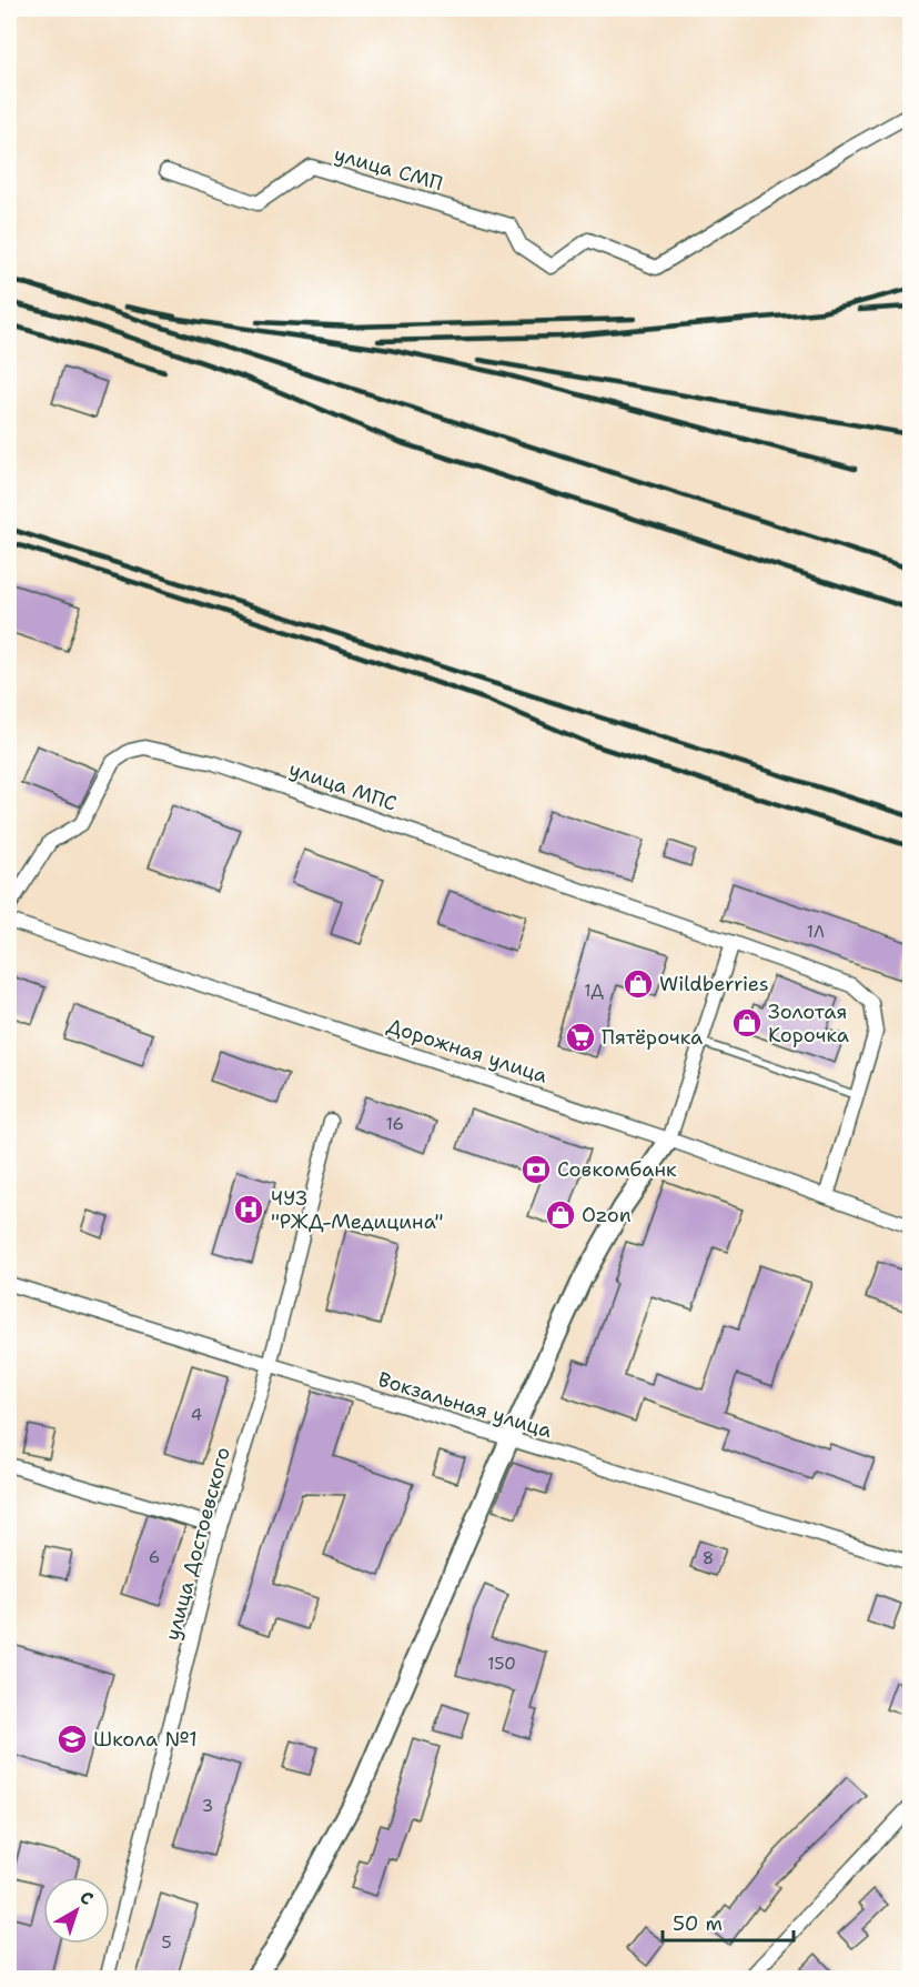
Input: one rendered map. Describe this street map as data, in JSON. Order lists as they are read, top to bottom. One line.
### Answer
{"streets":{"street":["улица СМП","улица МПС","Дорожная улица","Вокзальная улица","улица Достоевского"]},"crossings":[["улица МПС","Дорожная улица"],["Вокзальная улица","улица Достоевского"]],"places":{"shop":["Wildberries","Золотая Корочка","Ozon"],"supermarket":["Пятёрочка"],"bank":["Совкомбанк"],"hospital":["ЧУЗ \"РЖД-Медицина\""],"school or university":["Школа №1"]},"house_numbers":["1Л","1Д","16","4","6","8","150","3","5"],"scale_bar":"50 m","north":"top right"}
